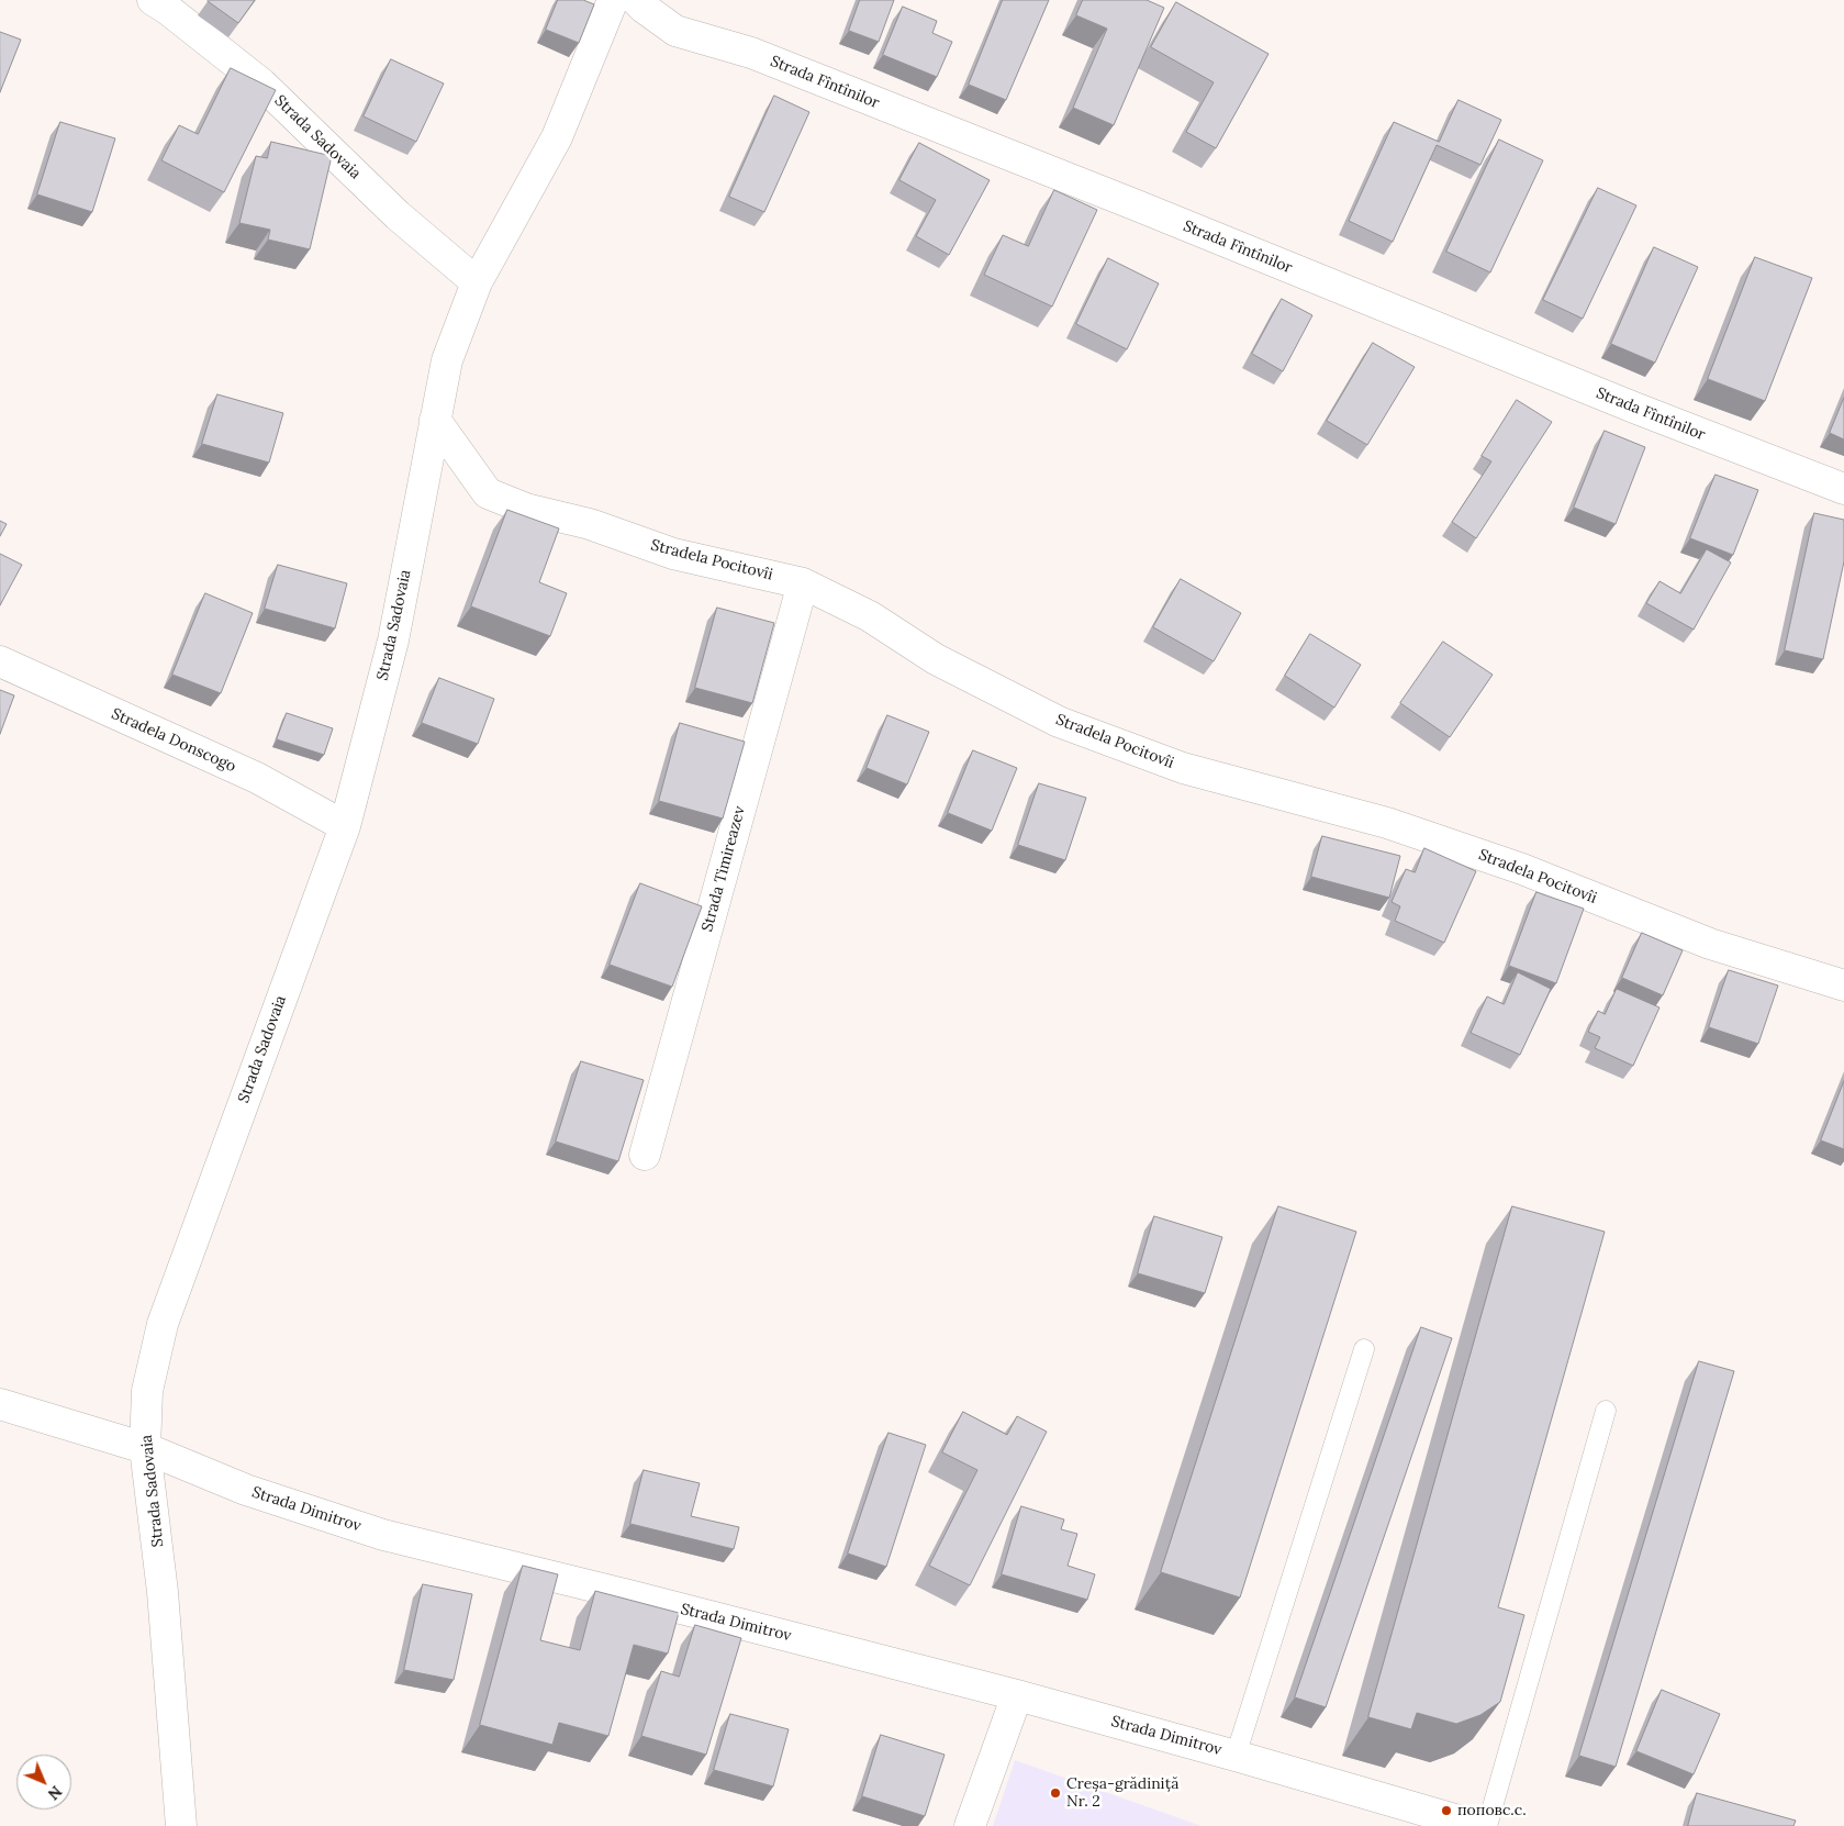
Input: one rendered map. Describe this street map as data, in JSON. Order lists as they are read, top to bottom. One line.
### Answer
{"streets":{"street":["Strada Fîntînilor","Strada Sadovaia","Stradela Pocitovîi","Stradela Donscogo","Strada Timireazev","Strada Dimitrov"]},"crossings":[["Strada Sadovaia","Stradela Pocitovîi"],["Strada Sadovaia","Stradela Donscogo"],["Strada Sadovaia","Strada Dimitrov"],["Stradela Pocitovîi","Strada Timireazev"]],"places":["Creșa-grădiniță Nr. 2","поповс.с."],"north":"bottom right"}
